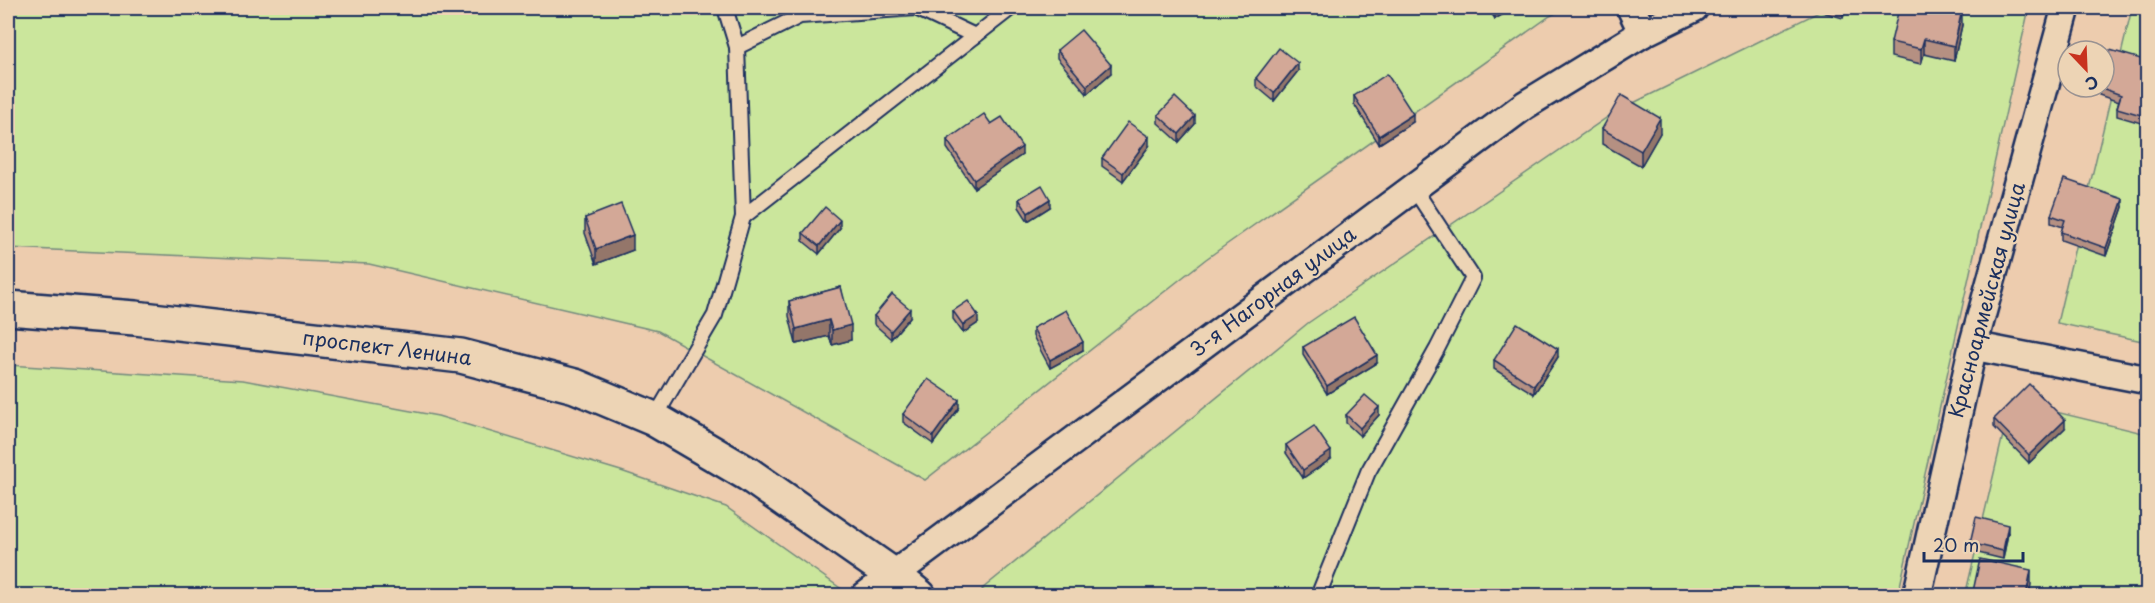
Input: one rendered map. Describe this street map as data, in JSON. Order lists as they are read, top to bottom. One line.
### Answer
{"streets":{"street":["3-я Нагорная улица","Красноармейская улица","проспект Ленина"]},"crossings":[["3-я Нагорная улица","проспект Ленина"]],"scale_bar":"20 m","north":"bottom right"}
